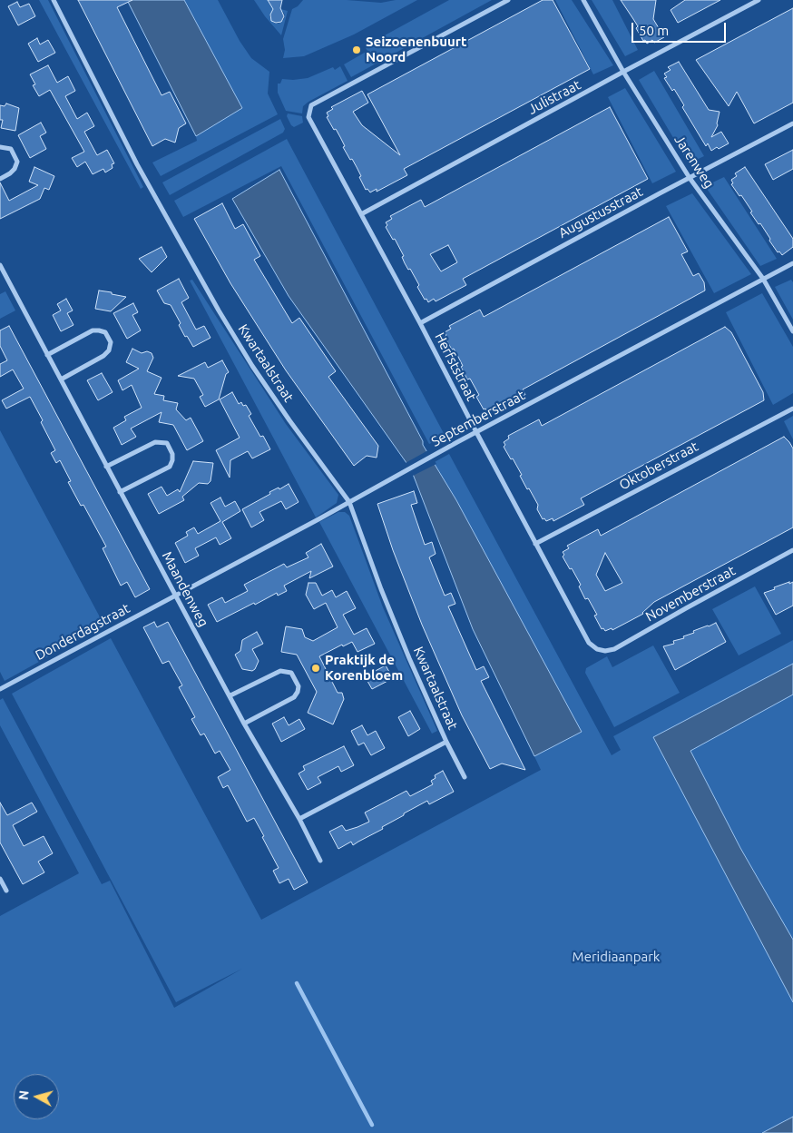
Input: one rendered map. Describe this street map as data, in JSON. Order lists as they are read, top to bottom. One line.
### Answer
{"streets":{"street":["Julistraat","Jarenweg","Augustusstraat","Kwartaalstraat","Herfststraat","Septemberstraat","Oktoberstraat","Maandenweg","Novemberstraat","Donderdagstraat"]},"crossings":[["Julistraat","Jarenweg"],["Julistraat","Herfststraat"],["Jarenweg","Augustusstraat"],["Jarenweg","Septemberstraat"],["Augustusstraat","Herfststraat"],["Kwartaalstraat","Septemberstraat"],["Kwartaalstraat","Maandenweg"],["Herfststraat","Septemberstraat"],["Herfststraat","Oktoberstraat"],["Herfststraat","Novemberstraat"],["Septemberstraat","Maandenweg"],["Septemberstraat","Donderdagstraat"],["Maandenweg","Donderdagstraat"]],"parks":["Meridiaanpark"],"places":["Seizoenenbuurt Noord","Praktijk de Korenbloem"],"scale_bar":"50 m","north":"left"}
